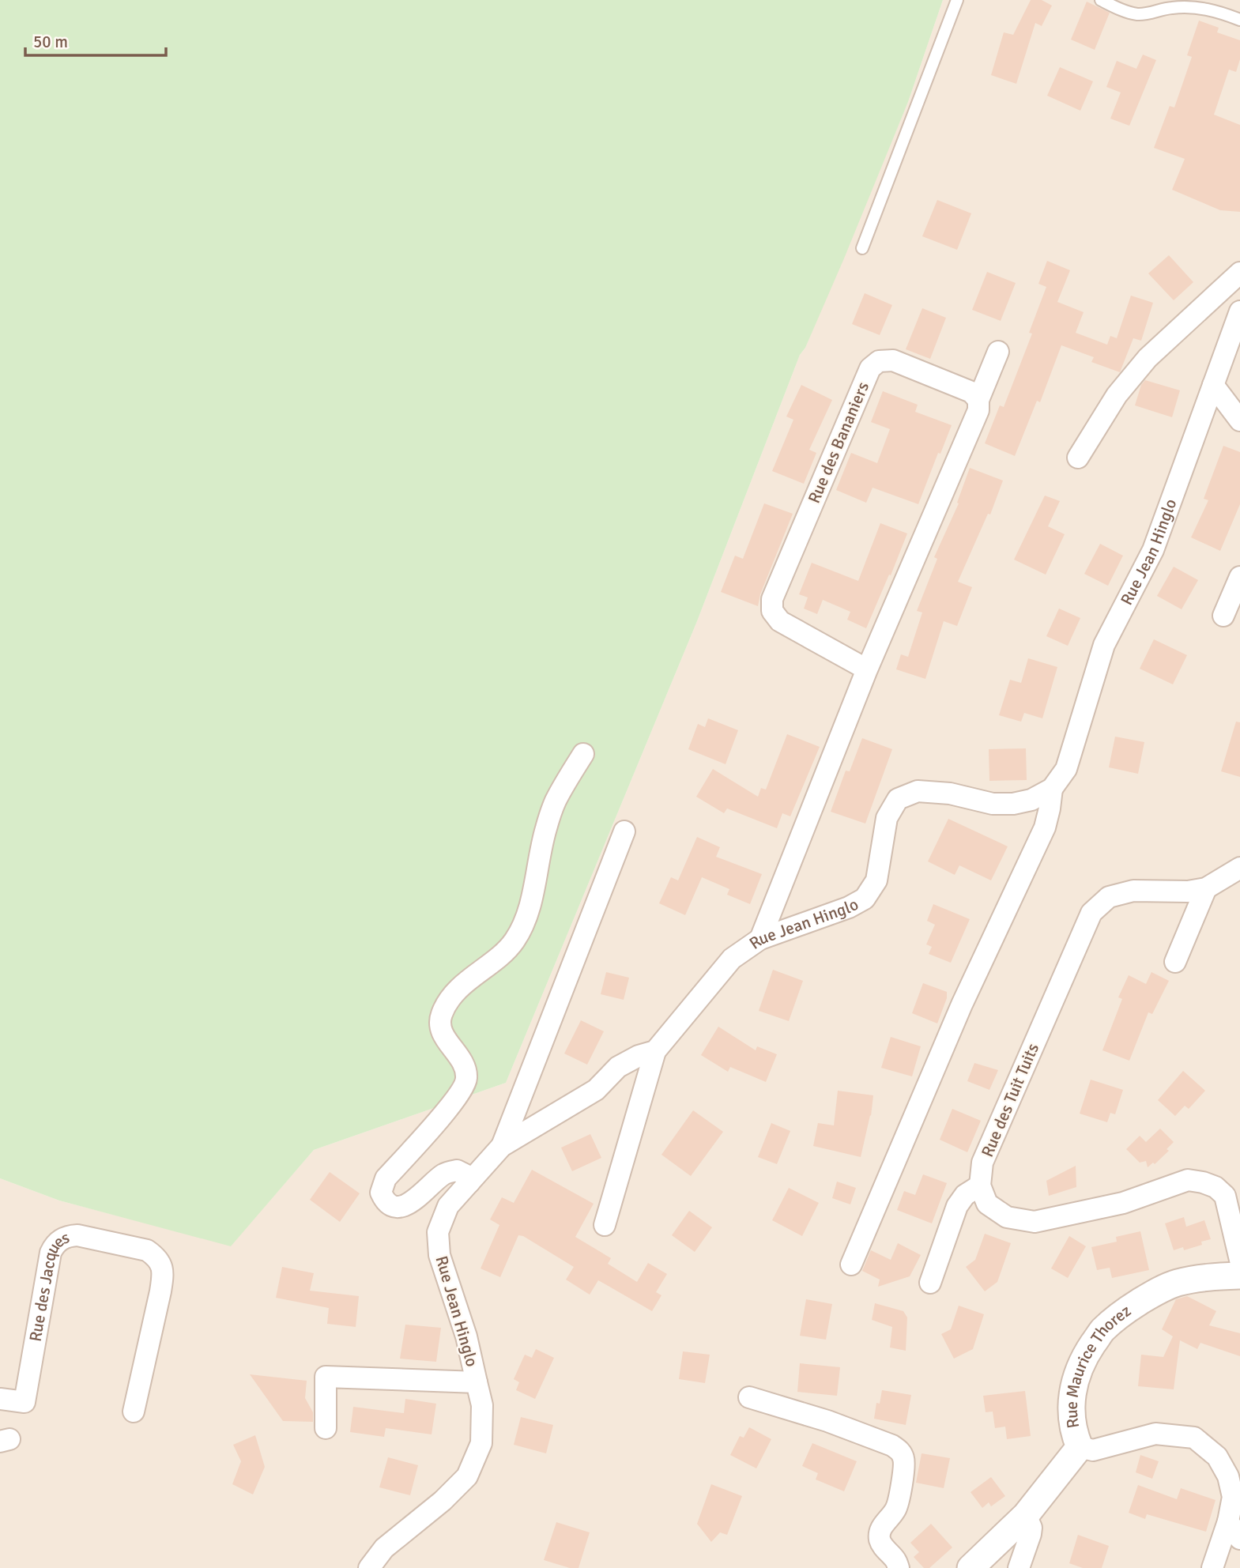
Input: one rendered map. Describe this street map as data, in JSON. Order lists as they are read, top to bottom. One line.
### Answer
{"streets":{"street":["Rue des Bananiers","Rue Jean Hinglo","Rue des Tuit Tuits","Rue des Jacques","Rue Maurice Thorez"]},"scale_bar":"50 m"}
